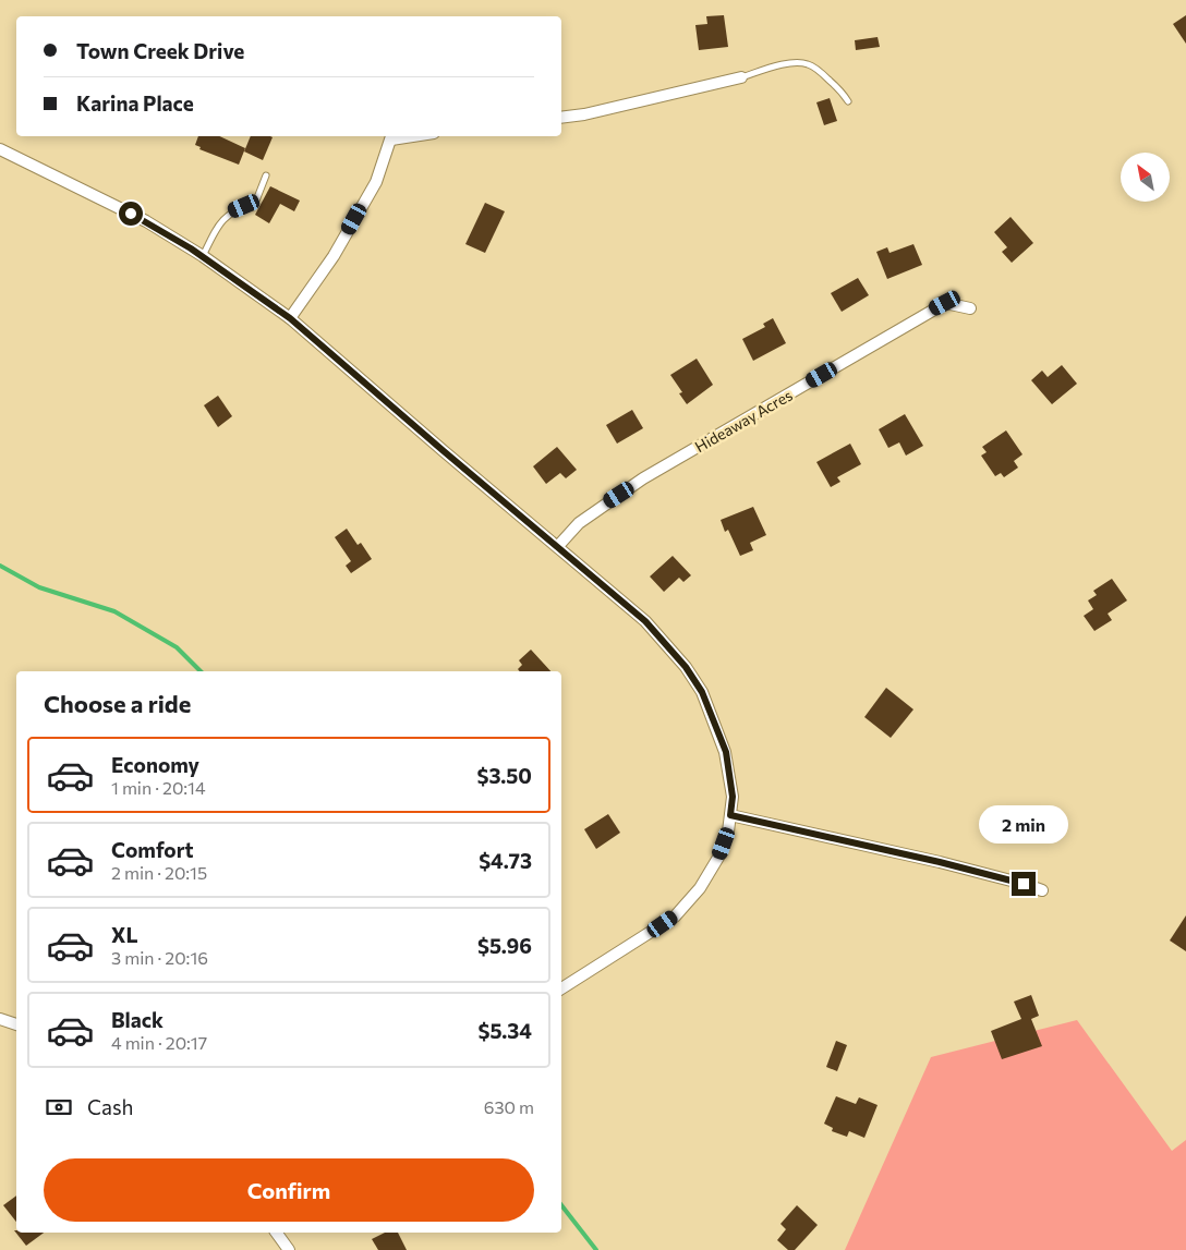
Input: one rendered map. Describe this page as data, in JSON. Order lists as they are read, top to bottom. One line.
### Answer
{"streets":{"street":["Hideaway Acres"]},"north":"top left","page":{"banner":["Town Creek Drive","Karina Place"],"heading":"Choose a ride","list":[{"name":"Economy","note":"1 min · 20:14","value":"$3.50"},{"name":"Comfort","note":"2 min · 20:15","value":"$4.73"},{"name":"XL","note":"3 min · 20:16","value":"$5.96"},{"name":"Black","note":"4 min · 20:17","value":"$5.34"}],"bubble":"2 min","pay":["Cash","630 m"],"buttons":"Confirm"}}
